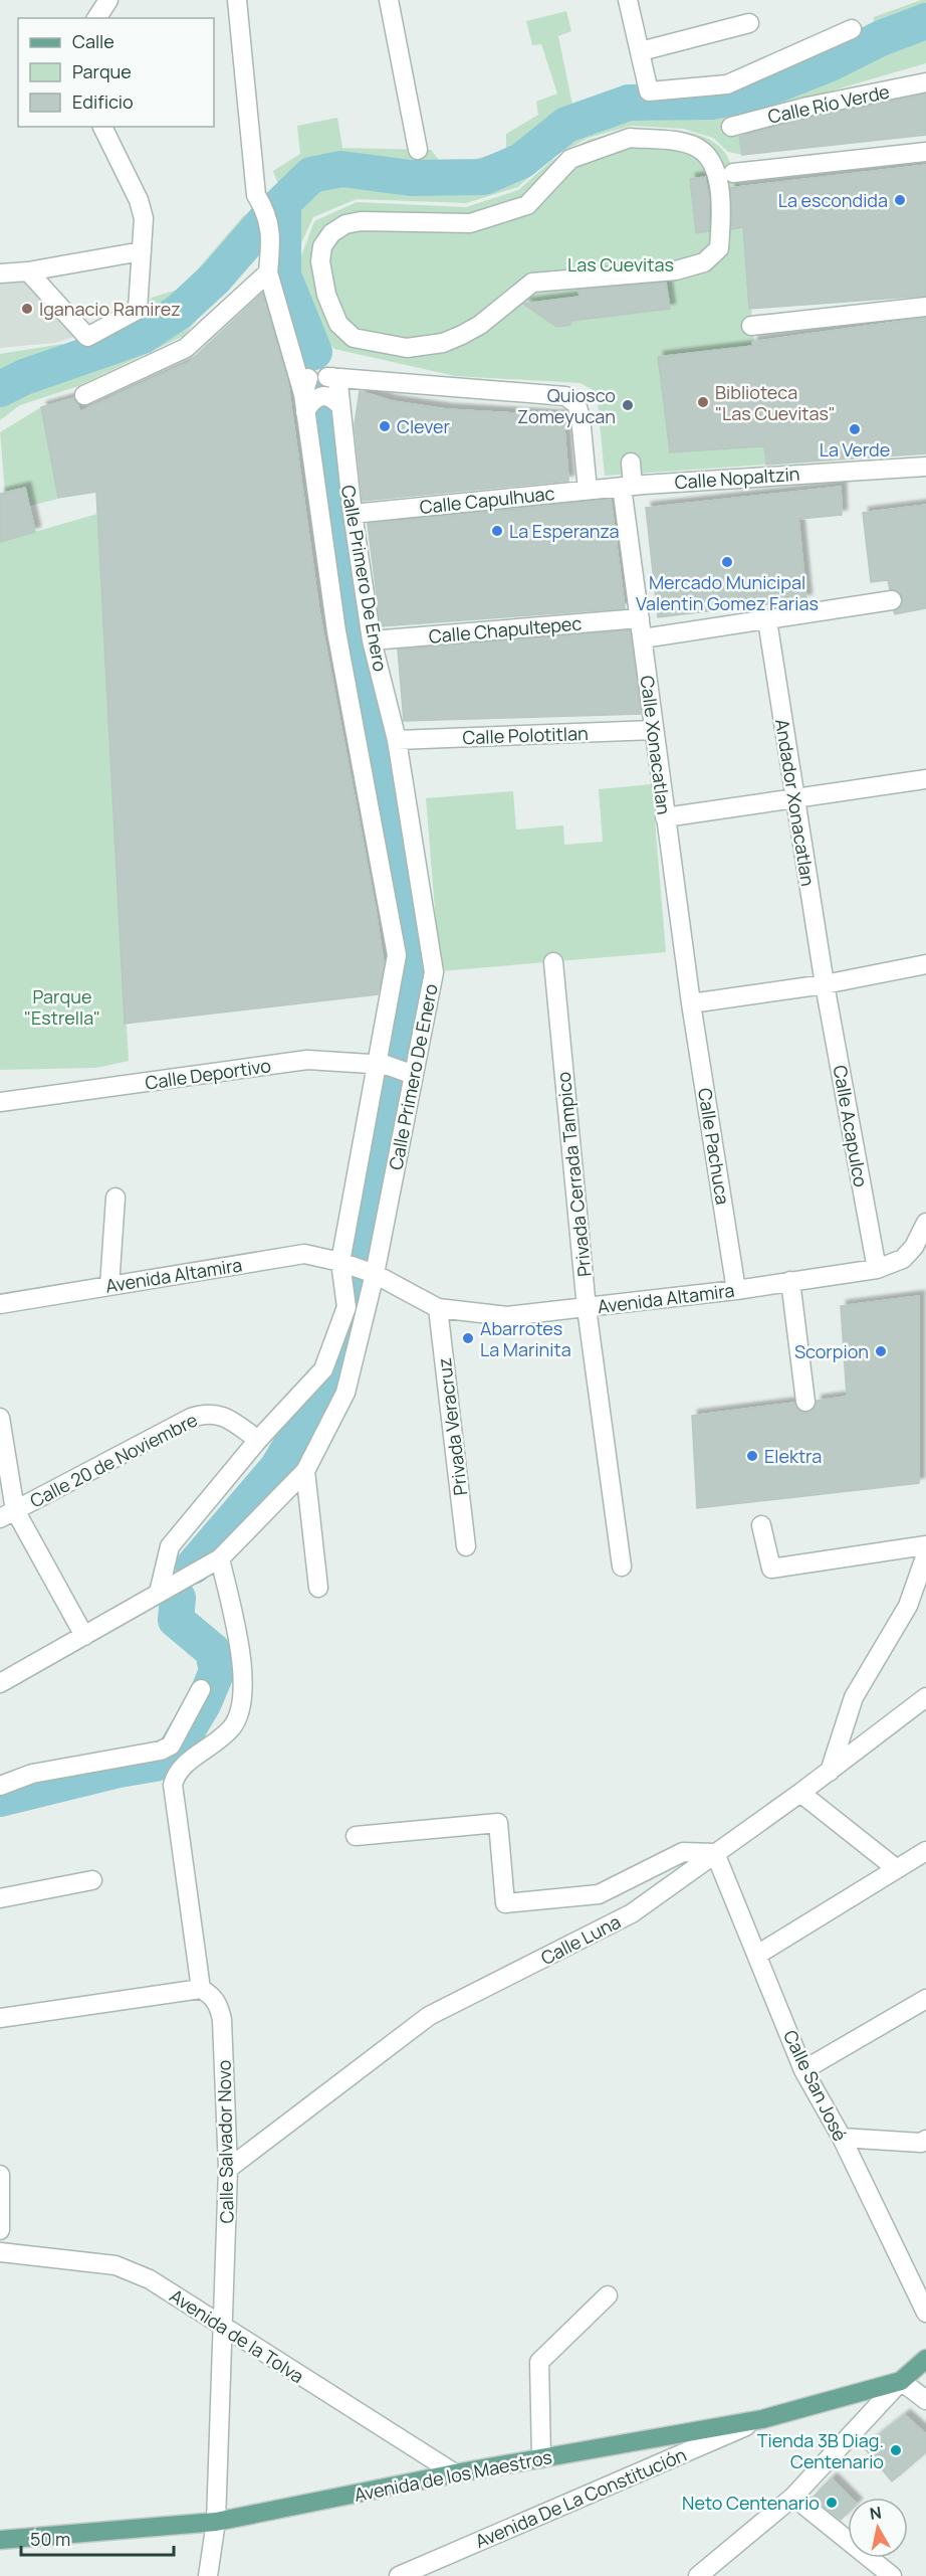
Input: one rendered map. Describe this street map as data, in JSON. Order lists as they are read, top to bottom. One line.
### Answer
{"streets":{"main road":["Avenida de los Maestros"],"street":["Calle Río Verde","Calle Nopaltzin","Calle Capulhuac","Calle Primero De Enero","Calle Chapultepec","Calle Polotitlan","Calle Xonacatlan","Andador Xonacatlan","Calle Deportivo","Calle Acapulco","Calle Pachuca","Privada Cerrada Tampico","Avenida Altamira","Privada Veracruz","Calle 20 de Noviembre","Calle Luna","Calle San José","Calle Salvador Novo","Avenida de la Tolva","Avenida De La Constitución"]},"crossings":[["Calle Nopaltzin","Calle Capulhuac"],["Calle Nopaltzin","Calle Xonacatlan"],["Calle Capulhuac","Calle Primero De Enero"],["Calle Capulhuac","Calle Xonacatlan"],["Calle Primero De Enero","Calle Chapultepec"],["Calle Primero De Enero","Calle Polotitlan"],["Calle Primero De Enero","Calle Deportivo"],["Calle Primero De Enero","Avenida Altamira"],["Calle Chapultepec","Calle Xonacatlan"],["Calle Polotitlan","Calle Xonacatlan"],["Calle Xonacatlan","Calle Pachuca"],["Andador Xonacatlan","Calle Acapulco"],["Calle Acapulco","Avenida Altamira"],["Calle Pachuca","Avenida Altamira"],["Privada Cerrada Tampico","Avenida Altamira"],["Avenida Altamira","Privada Veracruz"],["Calle Luna","Calle San José"],["Calle Luna","Calle Salvador Novo"],["Calle Salvador Novo","Avenida de la Tolva"],["Calle Salvador Novo","Avenida de los Maestros"],["Avenida de la Tolva","Avenida de los Maestros"],["Avenida de los Maestros","Avenida De La Constitución"]],"parks":["Las Cuevitas","Parque \"Estrella\""],"places":["La escondida","Iganacio Ramirez","Biblioteca \"Las Cuevitas\"","Quiosco Zomeyucan","Clever","La Verde","La Esperanza","Mercado Municipal Valentin Gomez Farias","Abarrotes La Marinita","Scorpion","Elektra","Tienda 3B Diag. Centenario","Neto Centenario"],"legend":["Calle","Parque","Edificio"],"scale_bar":"50 m","north":"top"}
